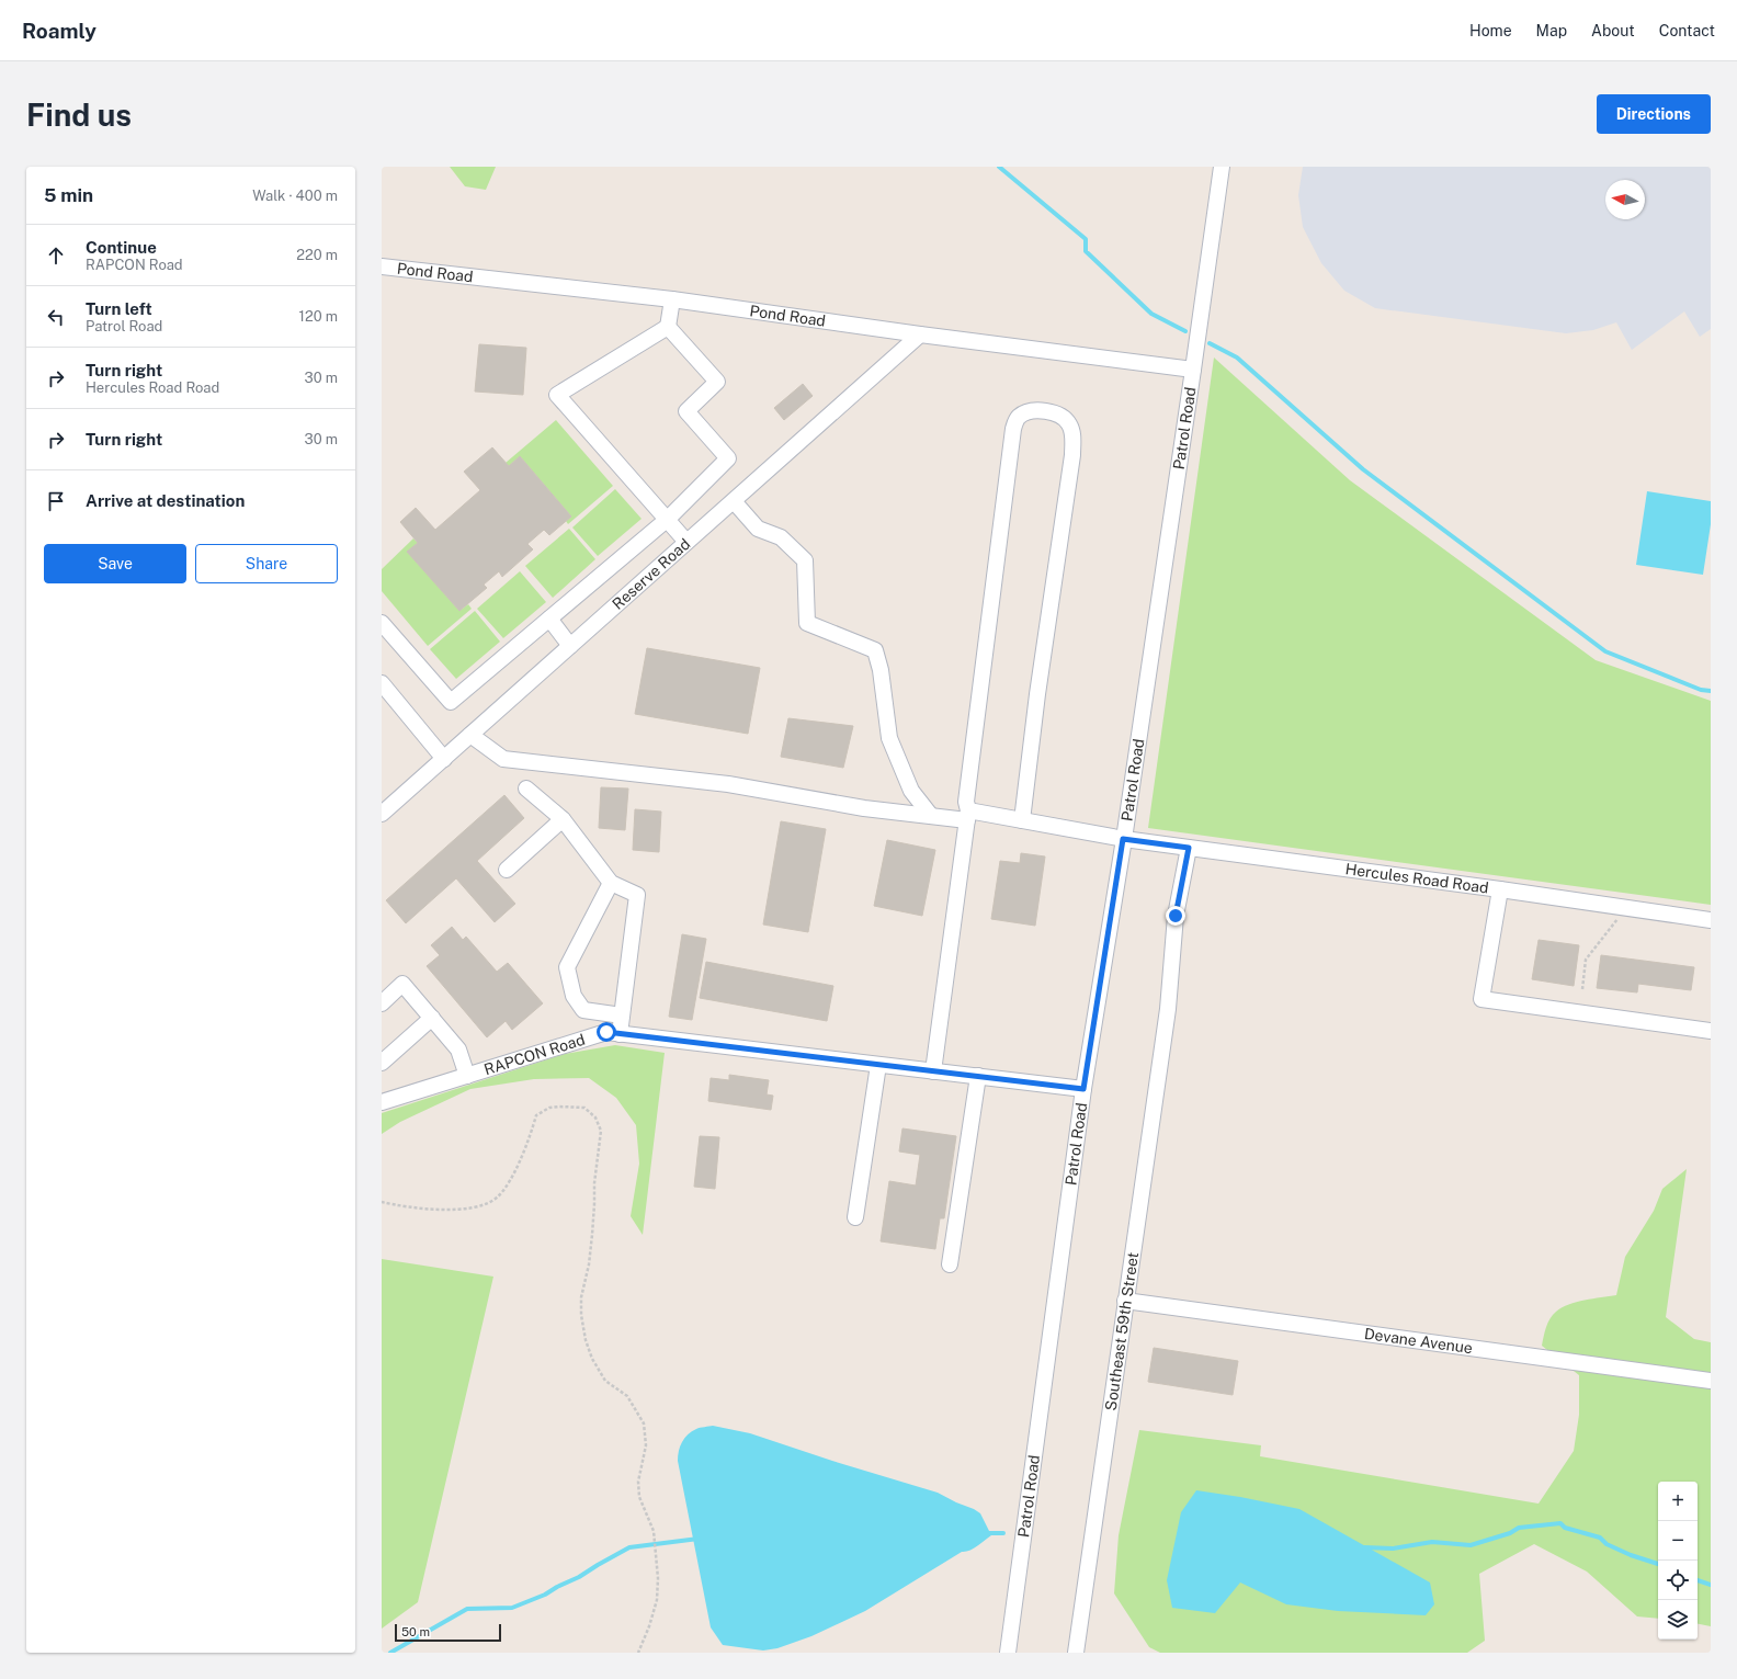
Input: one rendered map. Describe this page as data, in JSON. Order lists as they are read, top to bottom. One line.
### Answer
{"streets":{"street":["Pond Road","Patrol Road","Reserve Road","Hercules Road Road","RAPCON Road","Southeast 59th Street","Devane Avenue"]},"crossings":[["Pond Road","Patrol Road"],["Pond Road","Reserve Road"],["Patrol Road","Hercules Road Road"],["Patrol Road","RAPCON Road"],["Reserve Road","Hercules Road Road"],["Hercules Road Road","Southeast 59th Street"],["Southeast 59th Street","Devane Avenue"]],"scale_bar":"50 m","north":"left","page":{"header":"Roamly","nav":["Home","Map","About","Contact"],"buttons":["Directions",["Save","Share"]],"title":"Find us","heading":["5 min","Walk · 400 m"],"list":[["Continue","RAPCON Road","220 m"],["Turn left","Patrol Road","120 m"],["Turn right","Hercules Road Road","30 m"],["Turn right","30 m"],"Arrive at destination"],"map_buttons":["+","−"],"scale":"50 m"}}
